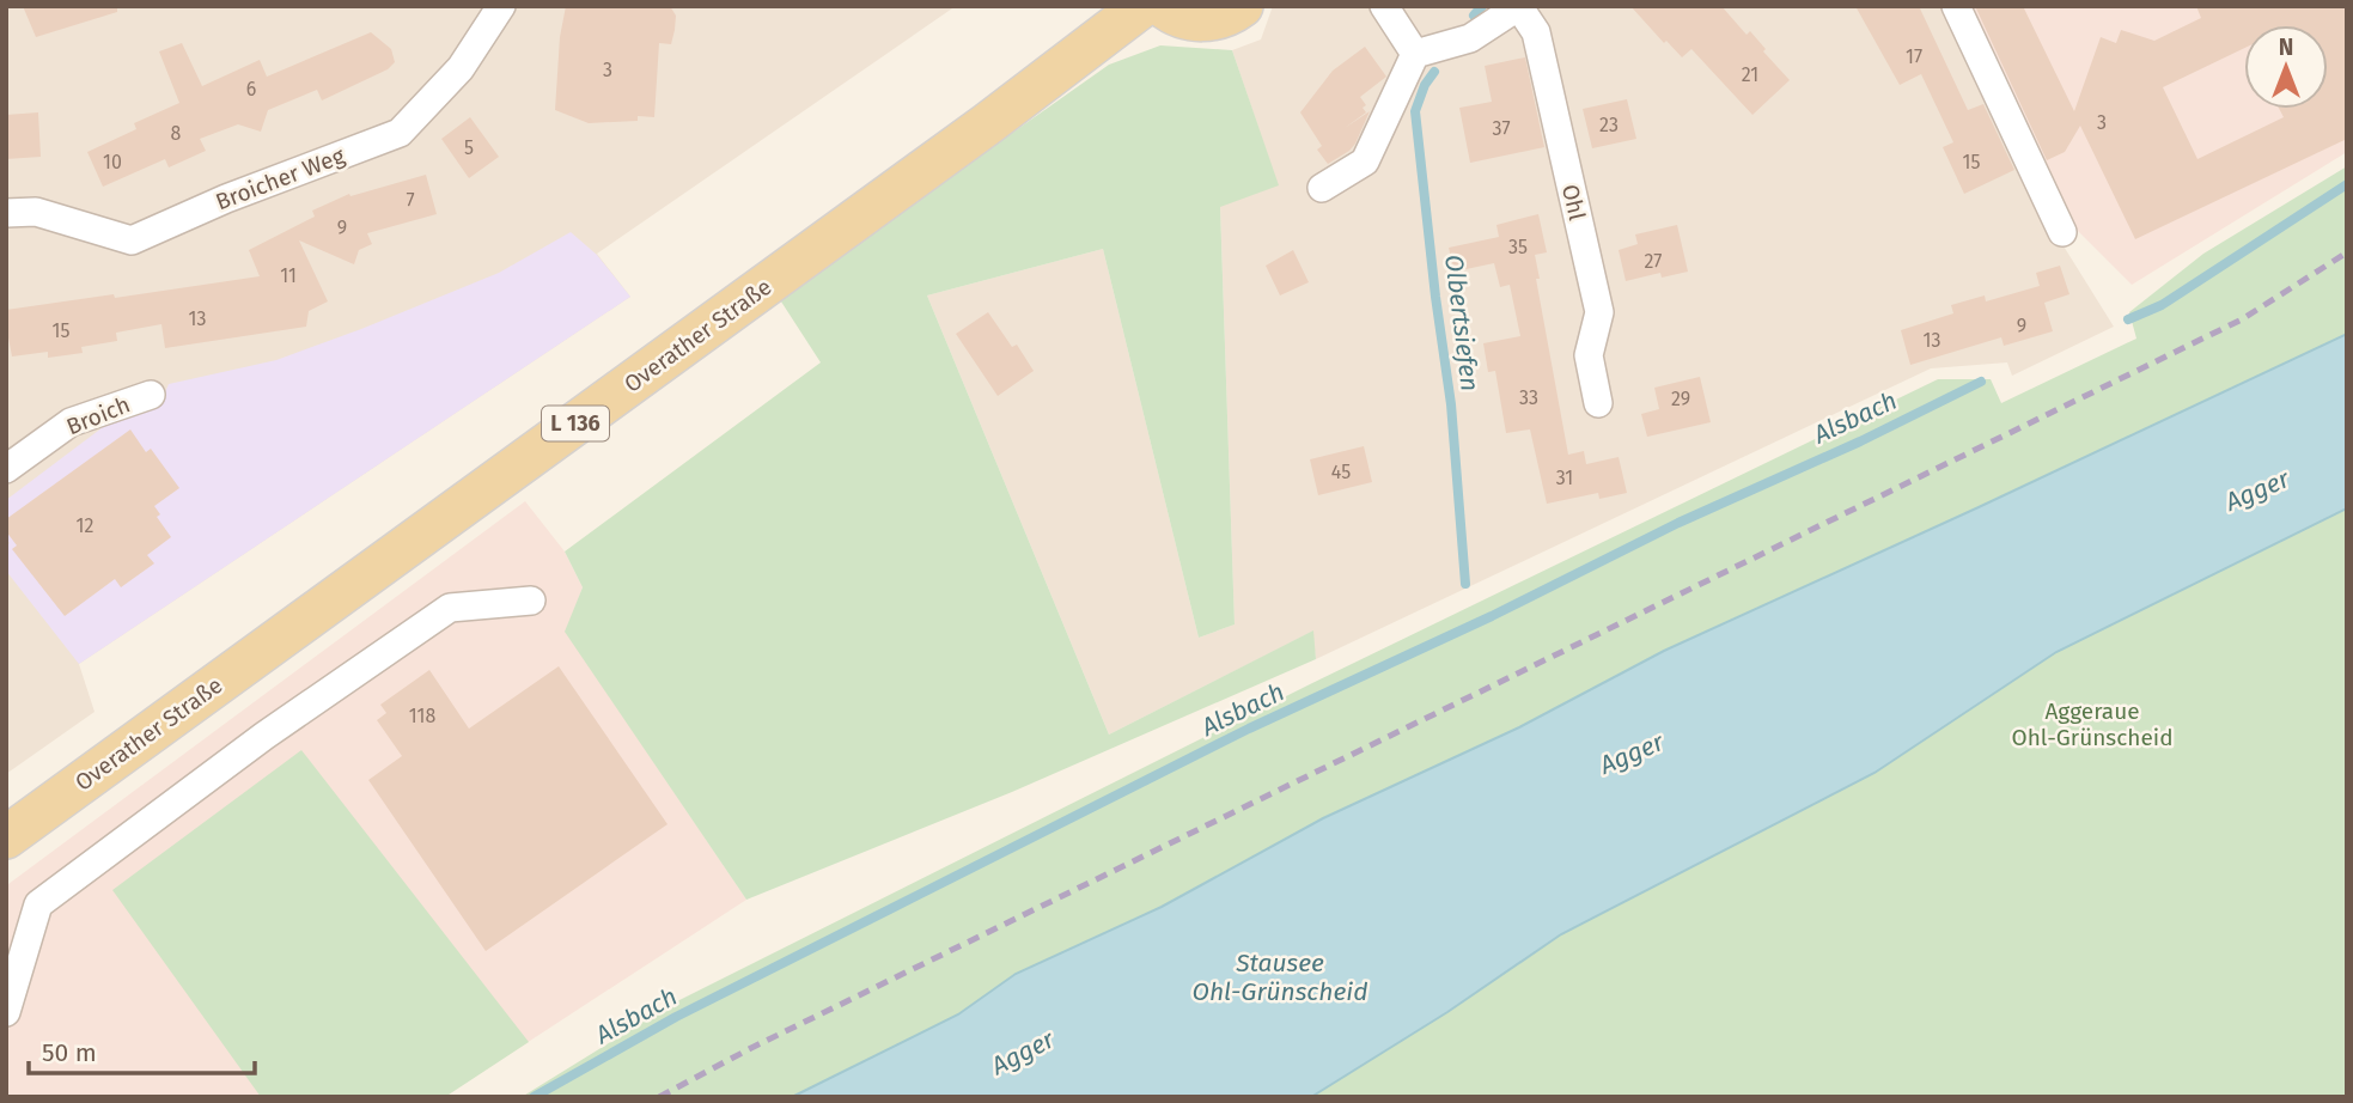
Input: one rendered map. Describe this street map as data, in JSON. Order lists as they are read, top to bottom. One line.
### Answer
{"streets":{"main road":["Overather Straße","L 136"],"street":["Broicher Weg","Ohl","Broich"]},"water":["Olbertsiefen","Alsbach","Agger","Stausee Ohl-Grünscheid"],"parks":["Aggeraue Ohl-Grünscheid"],"house_numbers":["17","3","21","6","3","23","37","8","5","10","15","7","9","35","27","11","13","9","15","13","33","29","45","31","12","118"],"scale_bar":"50 m","north":"top"}
